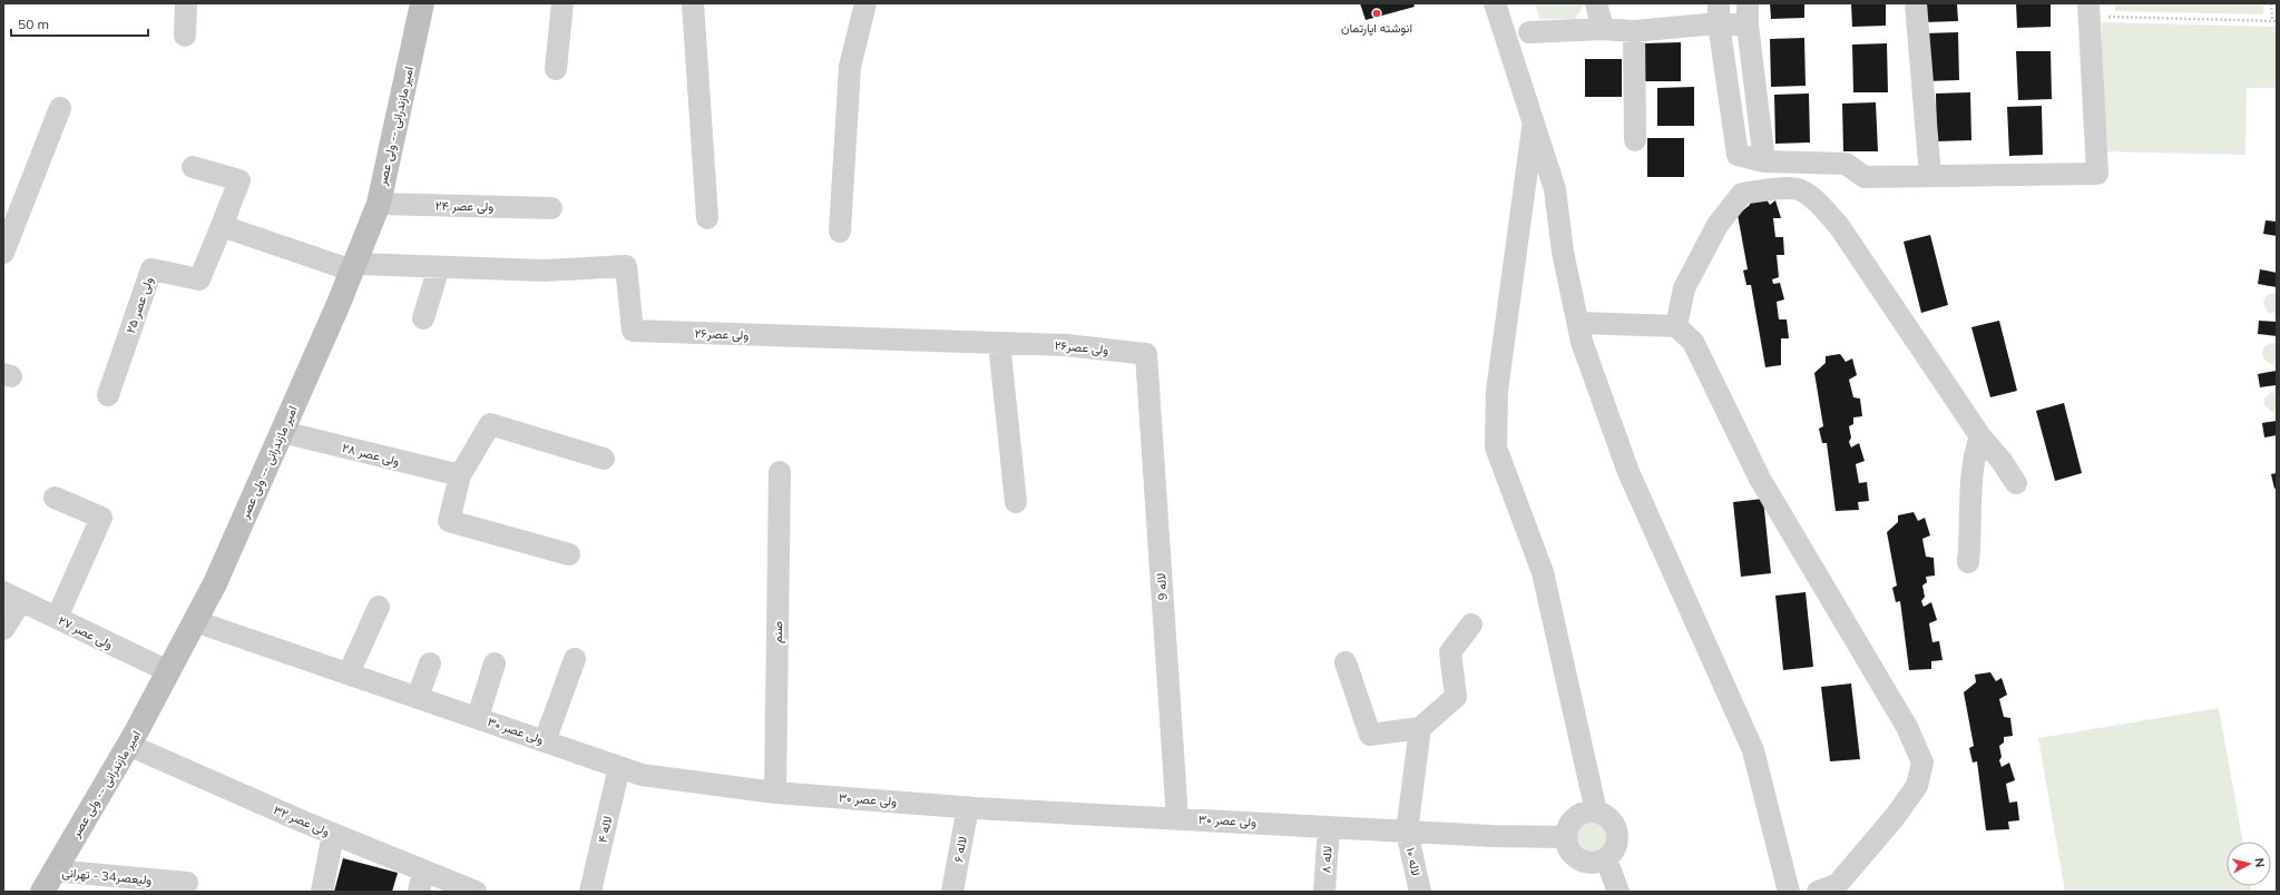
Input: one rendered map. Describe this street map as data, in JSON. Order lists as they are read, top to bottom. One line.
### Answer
{"streets":{"main road":["امیر مازندرانی -- ولی عصر"],"street":["ولی عصر ۲۴","ولی عصر ۲۵","ولی عصر۲۶","ولی عصر ۲۸","لاله 9","ولی عصر ۲۷","صنم","ولی عصر ۳۰","ولی عصر ۳۲","لاله ۴","لاله ۶","لاله ۸","لاله ۱۰","ولیعصر34 - تهرانی"]},"crossings":[["امیر مازندرانی -- ولی عصر","ولی عصر ۲۴"],["امیر مازندرانی -- ولی عصر","ولی عصر۲۶"],["امیر مازندرانی -- ولی عصر","ولی عصر ۲۸"],["امیر مازندرانی -- ولی عصر","ولی عصر ۲۷"],["امیر مازندرانی -- ولی عصر","ولی عصر ۳۰"],["امیر مازندرانی -- ولی عصر","ولی عصر ۳۲"],["امیر مازندرانی -- ولی عصر","ولیعصر34 - تهرانی"],["ولی عصر۲۶","لاله 9"],["لاله 9","ولی عصر ۳۰"],["صنم","ولی عصر ۳۰"],["ولی عصر ۳۰","لاله ۴"],["ولی عصر ۳۰","لاله ۶"],["ولی عصر ۳۰","لاله ۸"],["ولی عصر ۳۰","لاله ۱۰"]],"places":["انوشته اپارتمان"],"scale_bar":"50 m","north":"right"}
